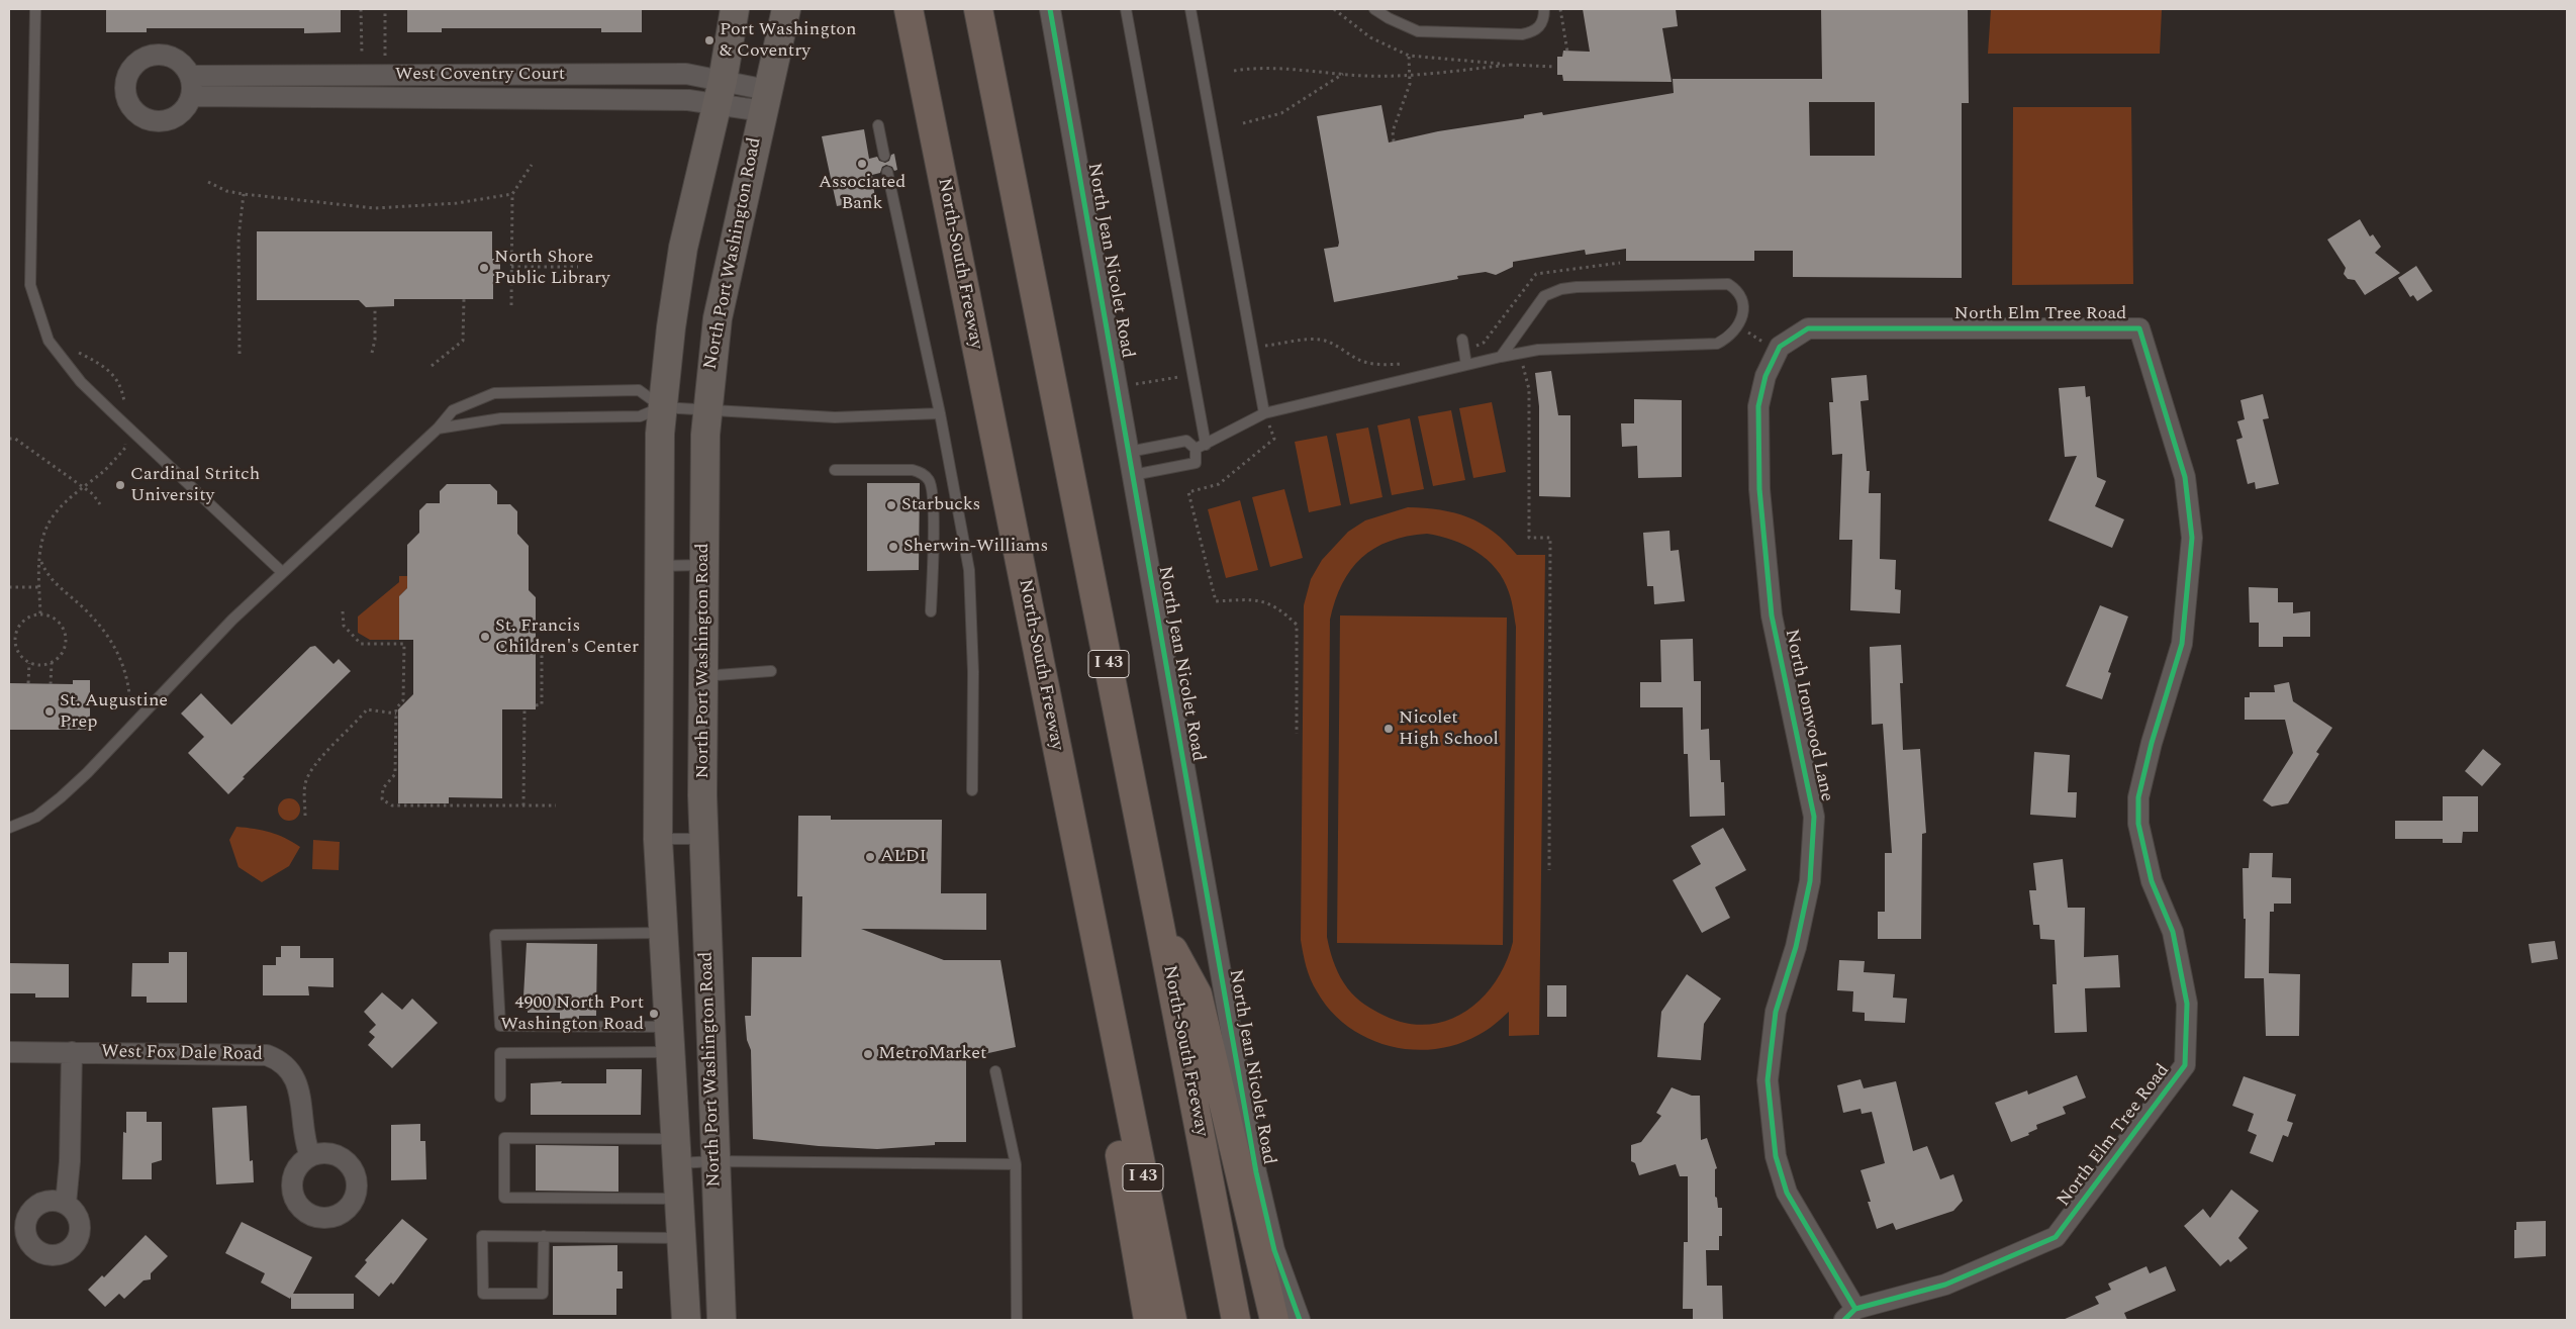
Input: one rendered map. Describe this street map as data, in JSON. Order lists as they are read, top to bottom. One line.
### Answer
{"streets":{"highway":["North-South Freeway","I 43"],"main road":["North Port Washington Road"],"street":["West Coventry Court","North Jean Nicolet Road","North Elm Tree Road","North Ironwood Lane","West Fox Dale Road"]},"crossings":[["West Coventry Court","North Port Washington Road"],["North Elm Tree Road","North Ironwood Lane"]],"places":["Port Washington & Coventry","Associated Bank","North Shore Public Library","Cardinal Stritch University","Starbucks","Sherwin-Williams","St. Francis Children's Center","St. Augustine Prep","Nicolet High School","ALDI","4900 North Port Washington Road","MetroMarket"]}
